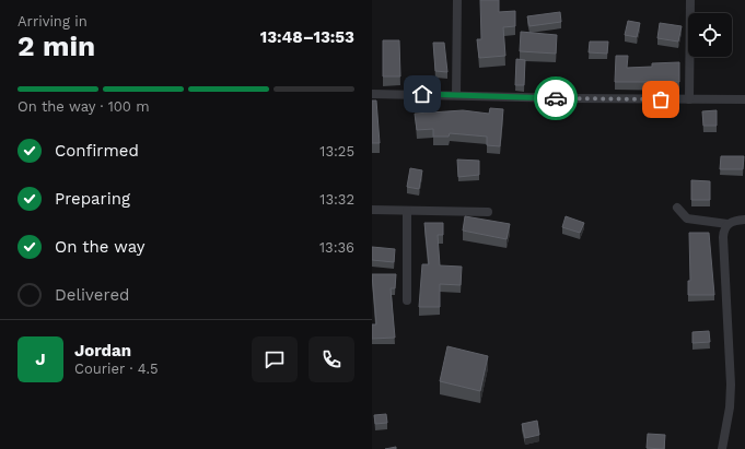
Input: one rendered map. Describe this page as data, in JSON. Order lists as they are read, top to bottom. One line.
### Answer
{"page":{"heading":["2 min","Arriving in","13:48–13:53"],"panel":["Jordan","Courier · 4.5"],"bar":"On the way · 100 m","list":[["Confirmed","13:25"],["Preparing","13:32"],["On the way","13:36"],"Delivered"],"round":"J"}}
